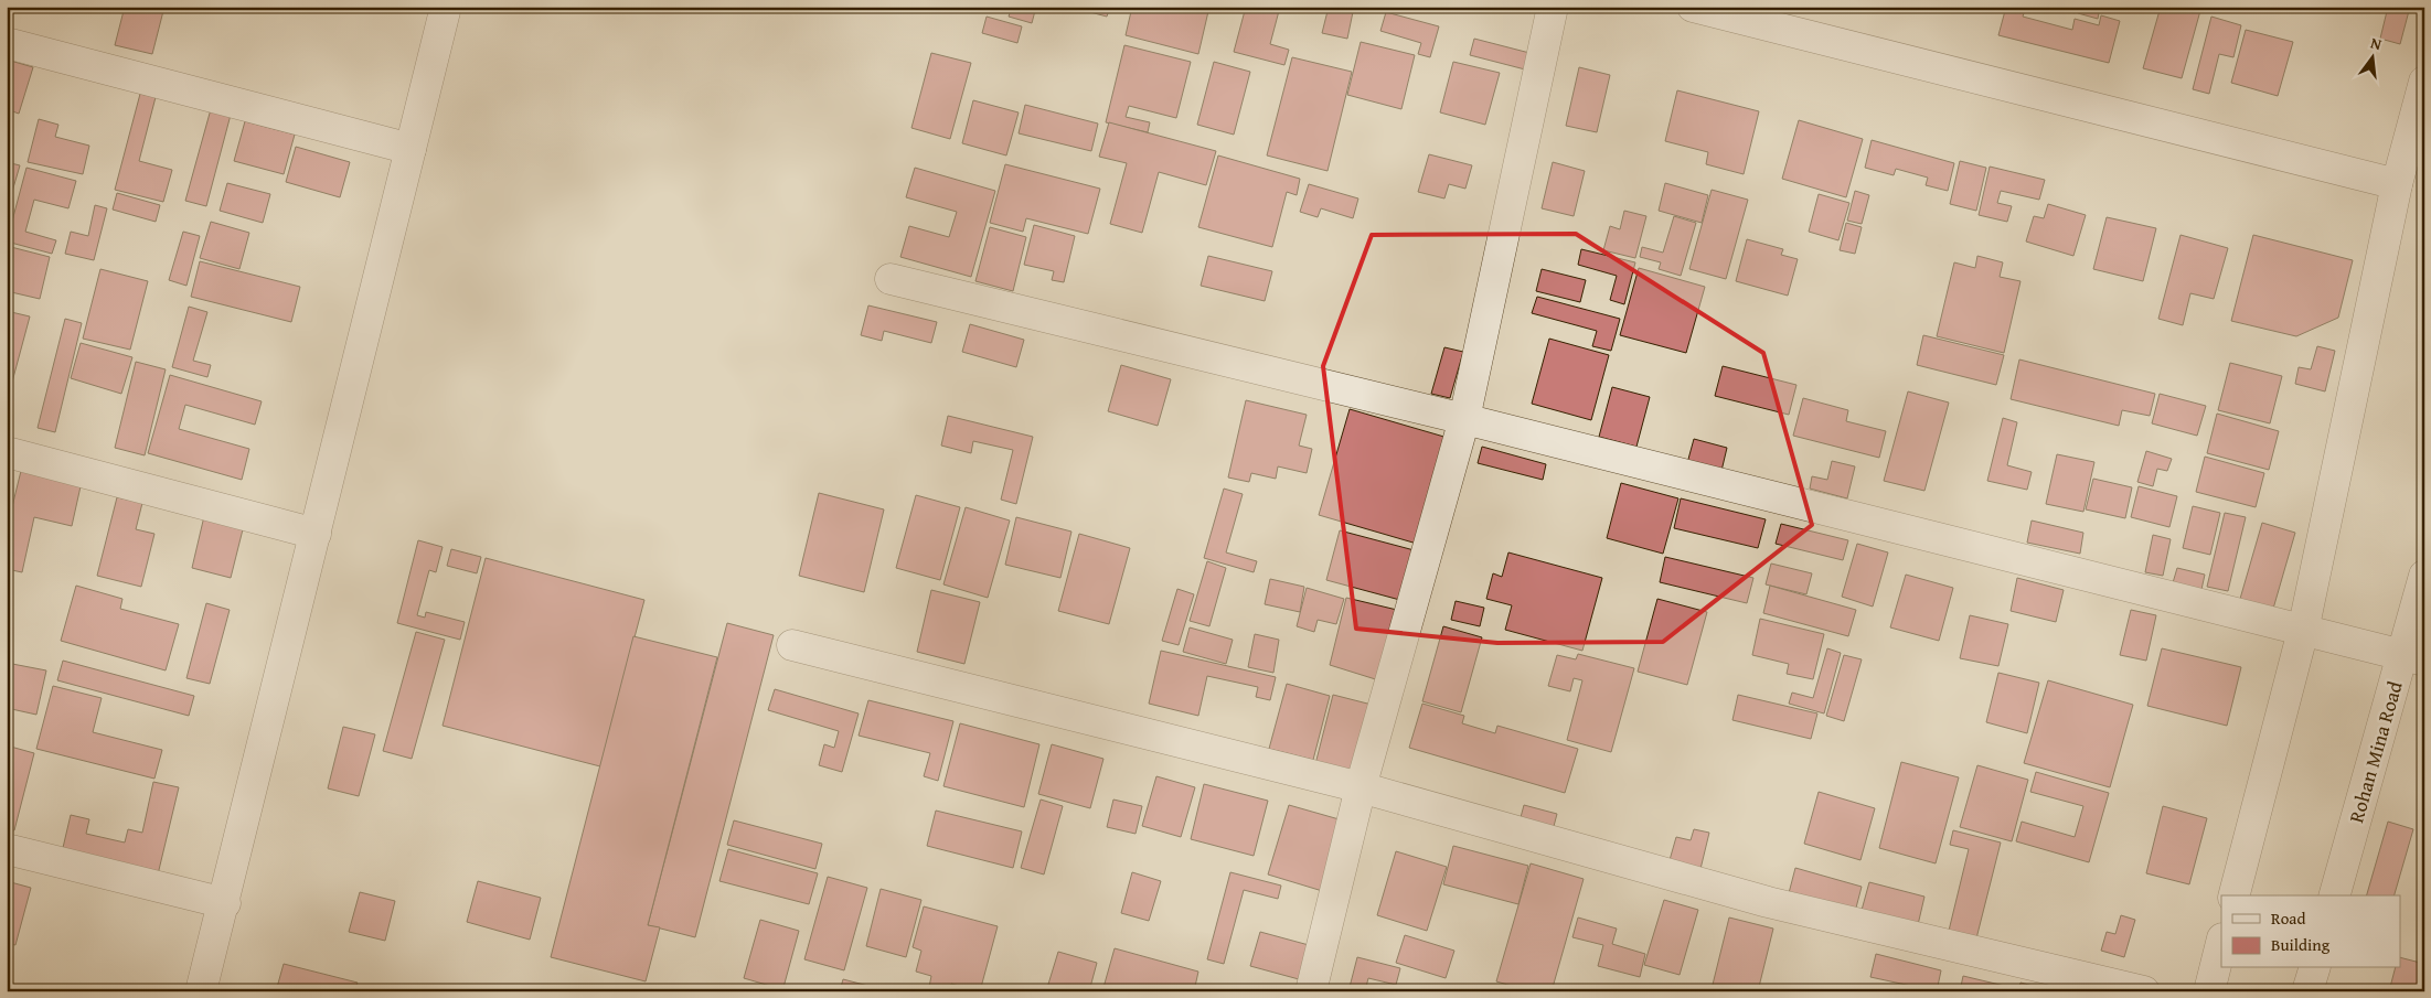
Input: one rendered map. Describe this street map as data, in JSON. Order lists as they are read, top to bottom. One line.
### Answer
{"streets":{"street":["Rohan Mina Road"]},"legend":["Road","Building"],"north":"top"}
